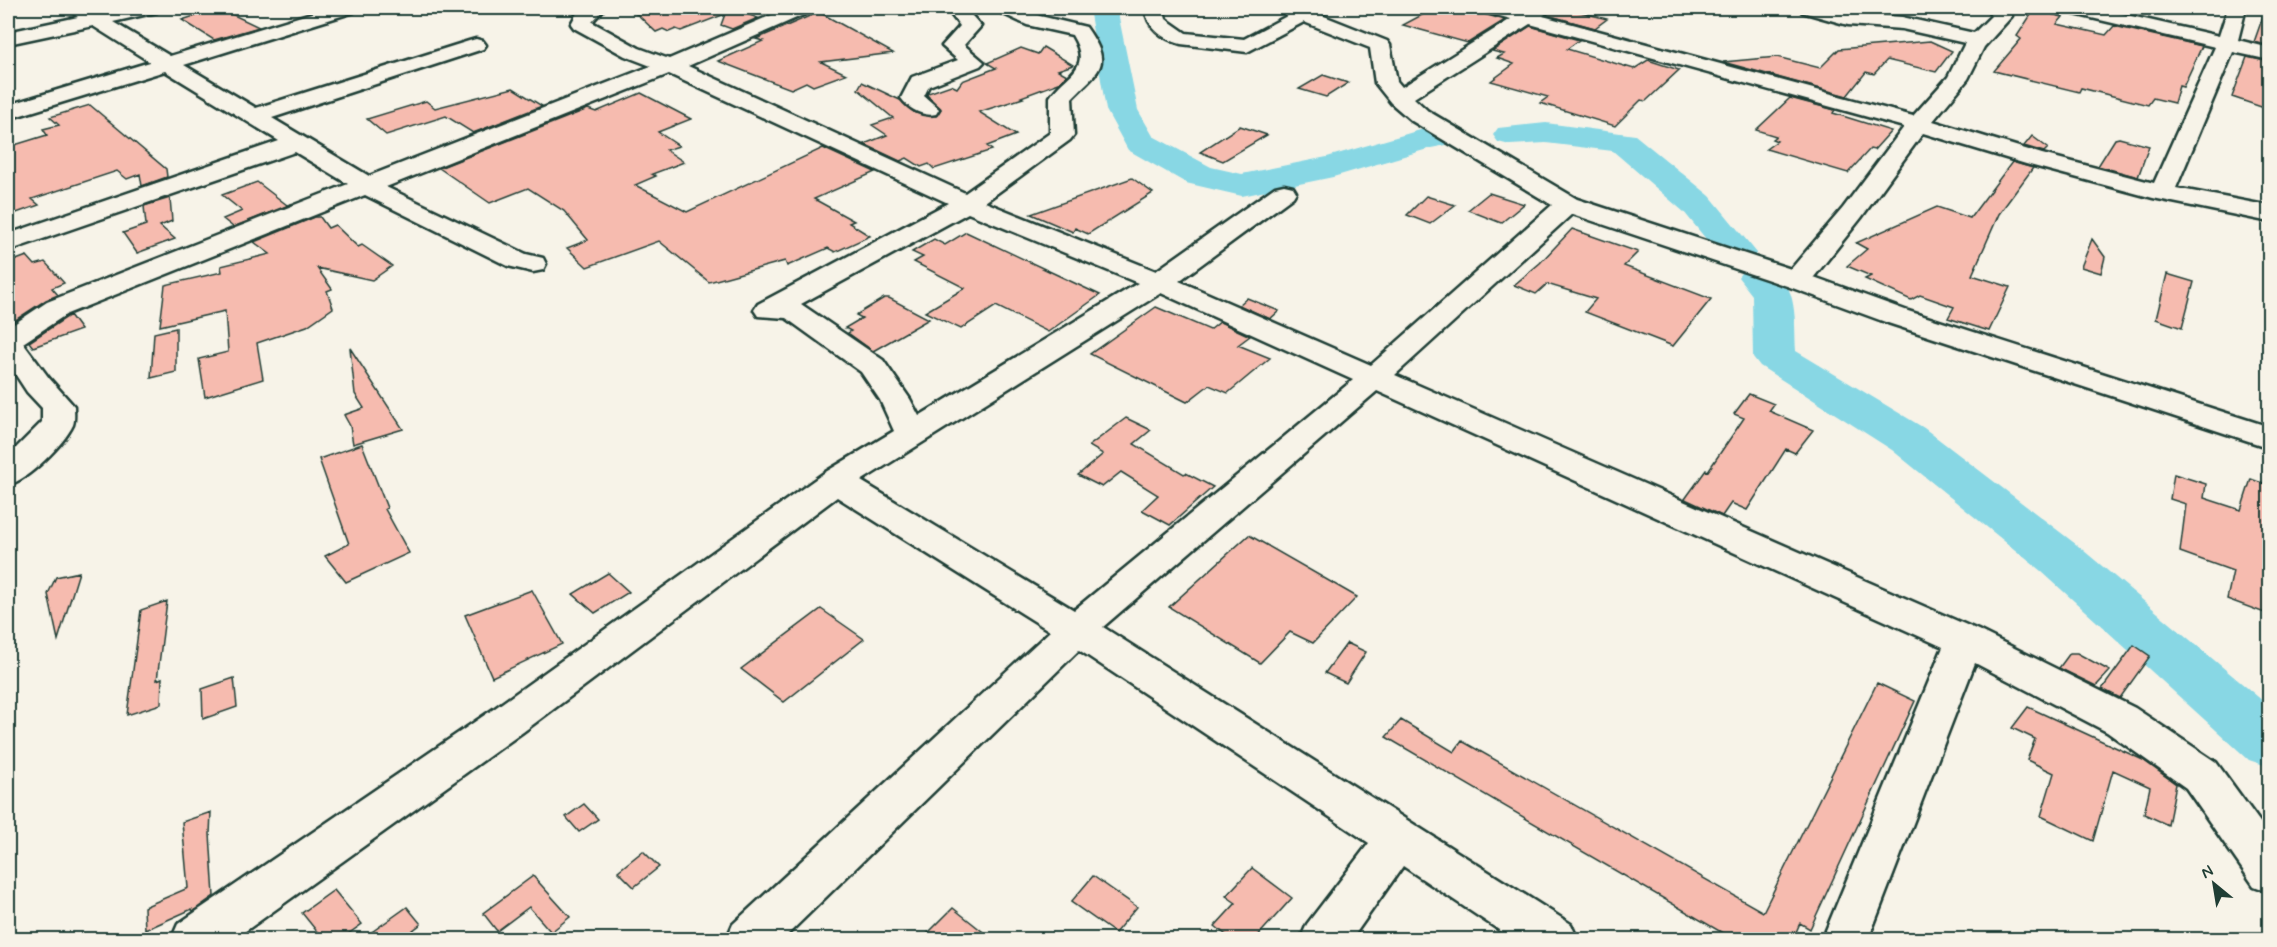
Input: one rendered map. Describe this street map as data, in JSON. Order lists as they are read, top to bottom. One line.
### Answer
{"north":"top left"}
